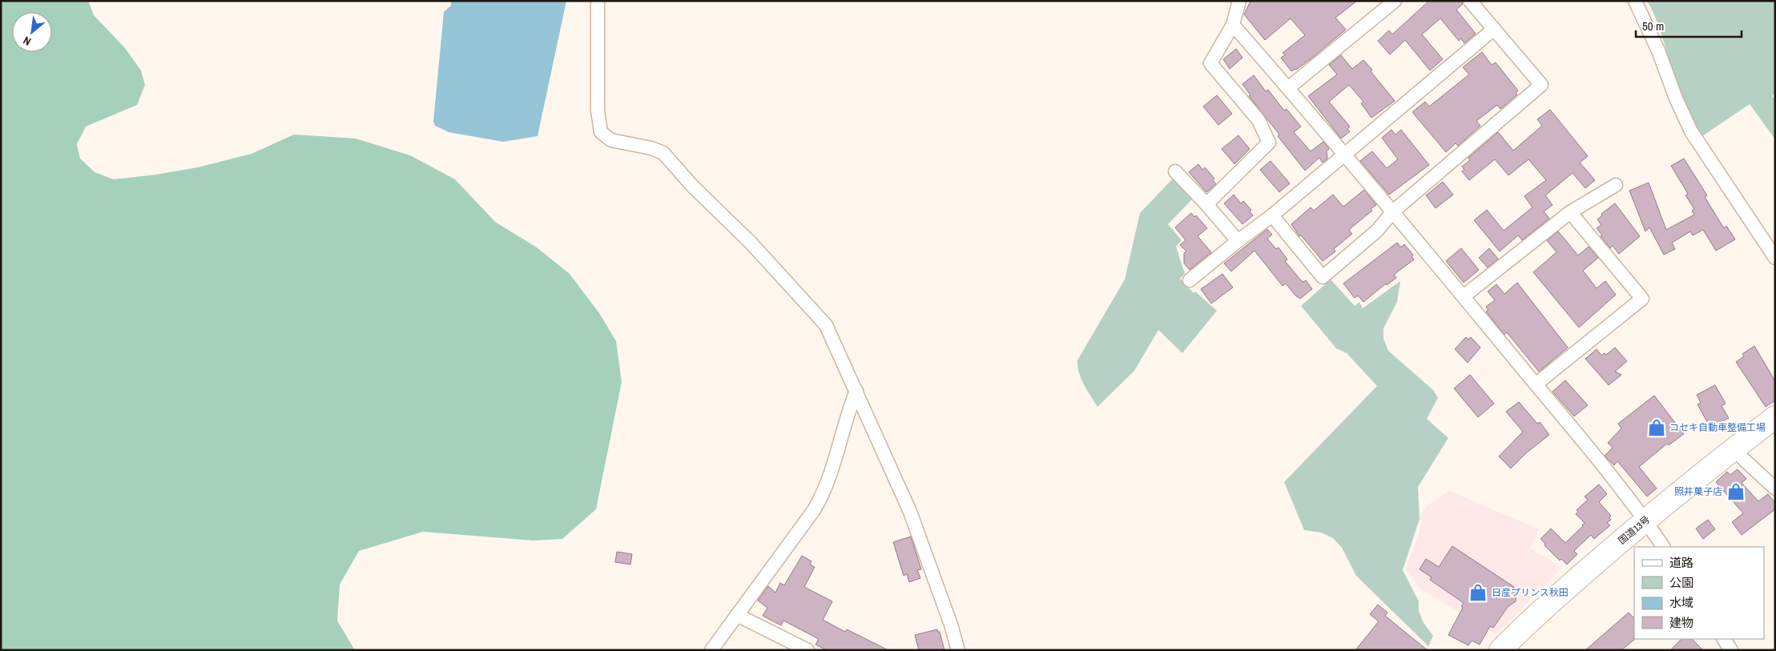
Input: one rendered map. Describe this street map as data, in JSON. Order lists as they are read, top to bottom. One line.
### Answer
{"streets":{"highway":["国道13号"]},"places":{"shop":["コセキ自動車整備工場","照井菓子店","日産プリンス秋田"]},"legend":["道路","公園","水域","建物"],"scale_bar":"50 m","north":"bottom left"}
